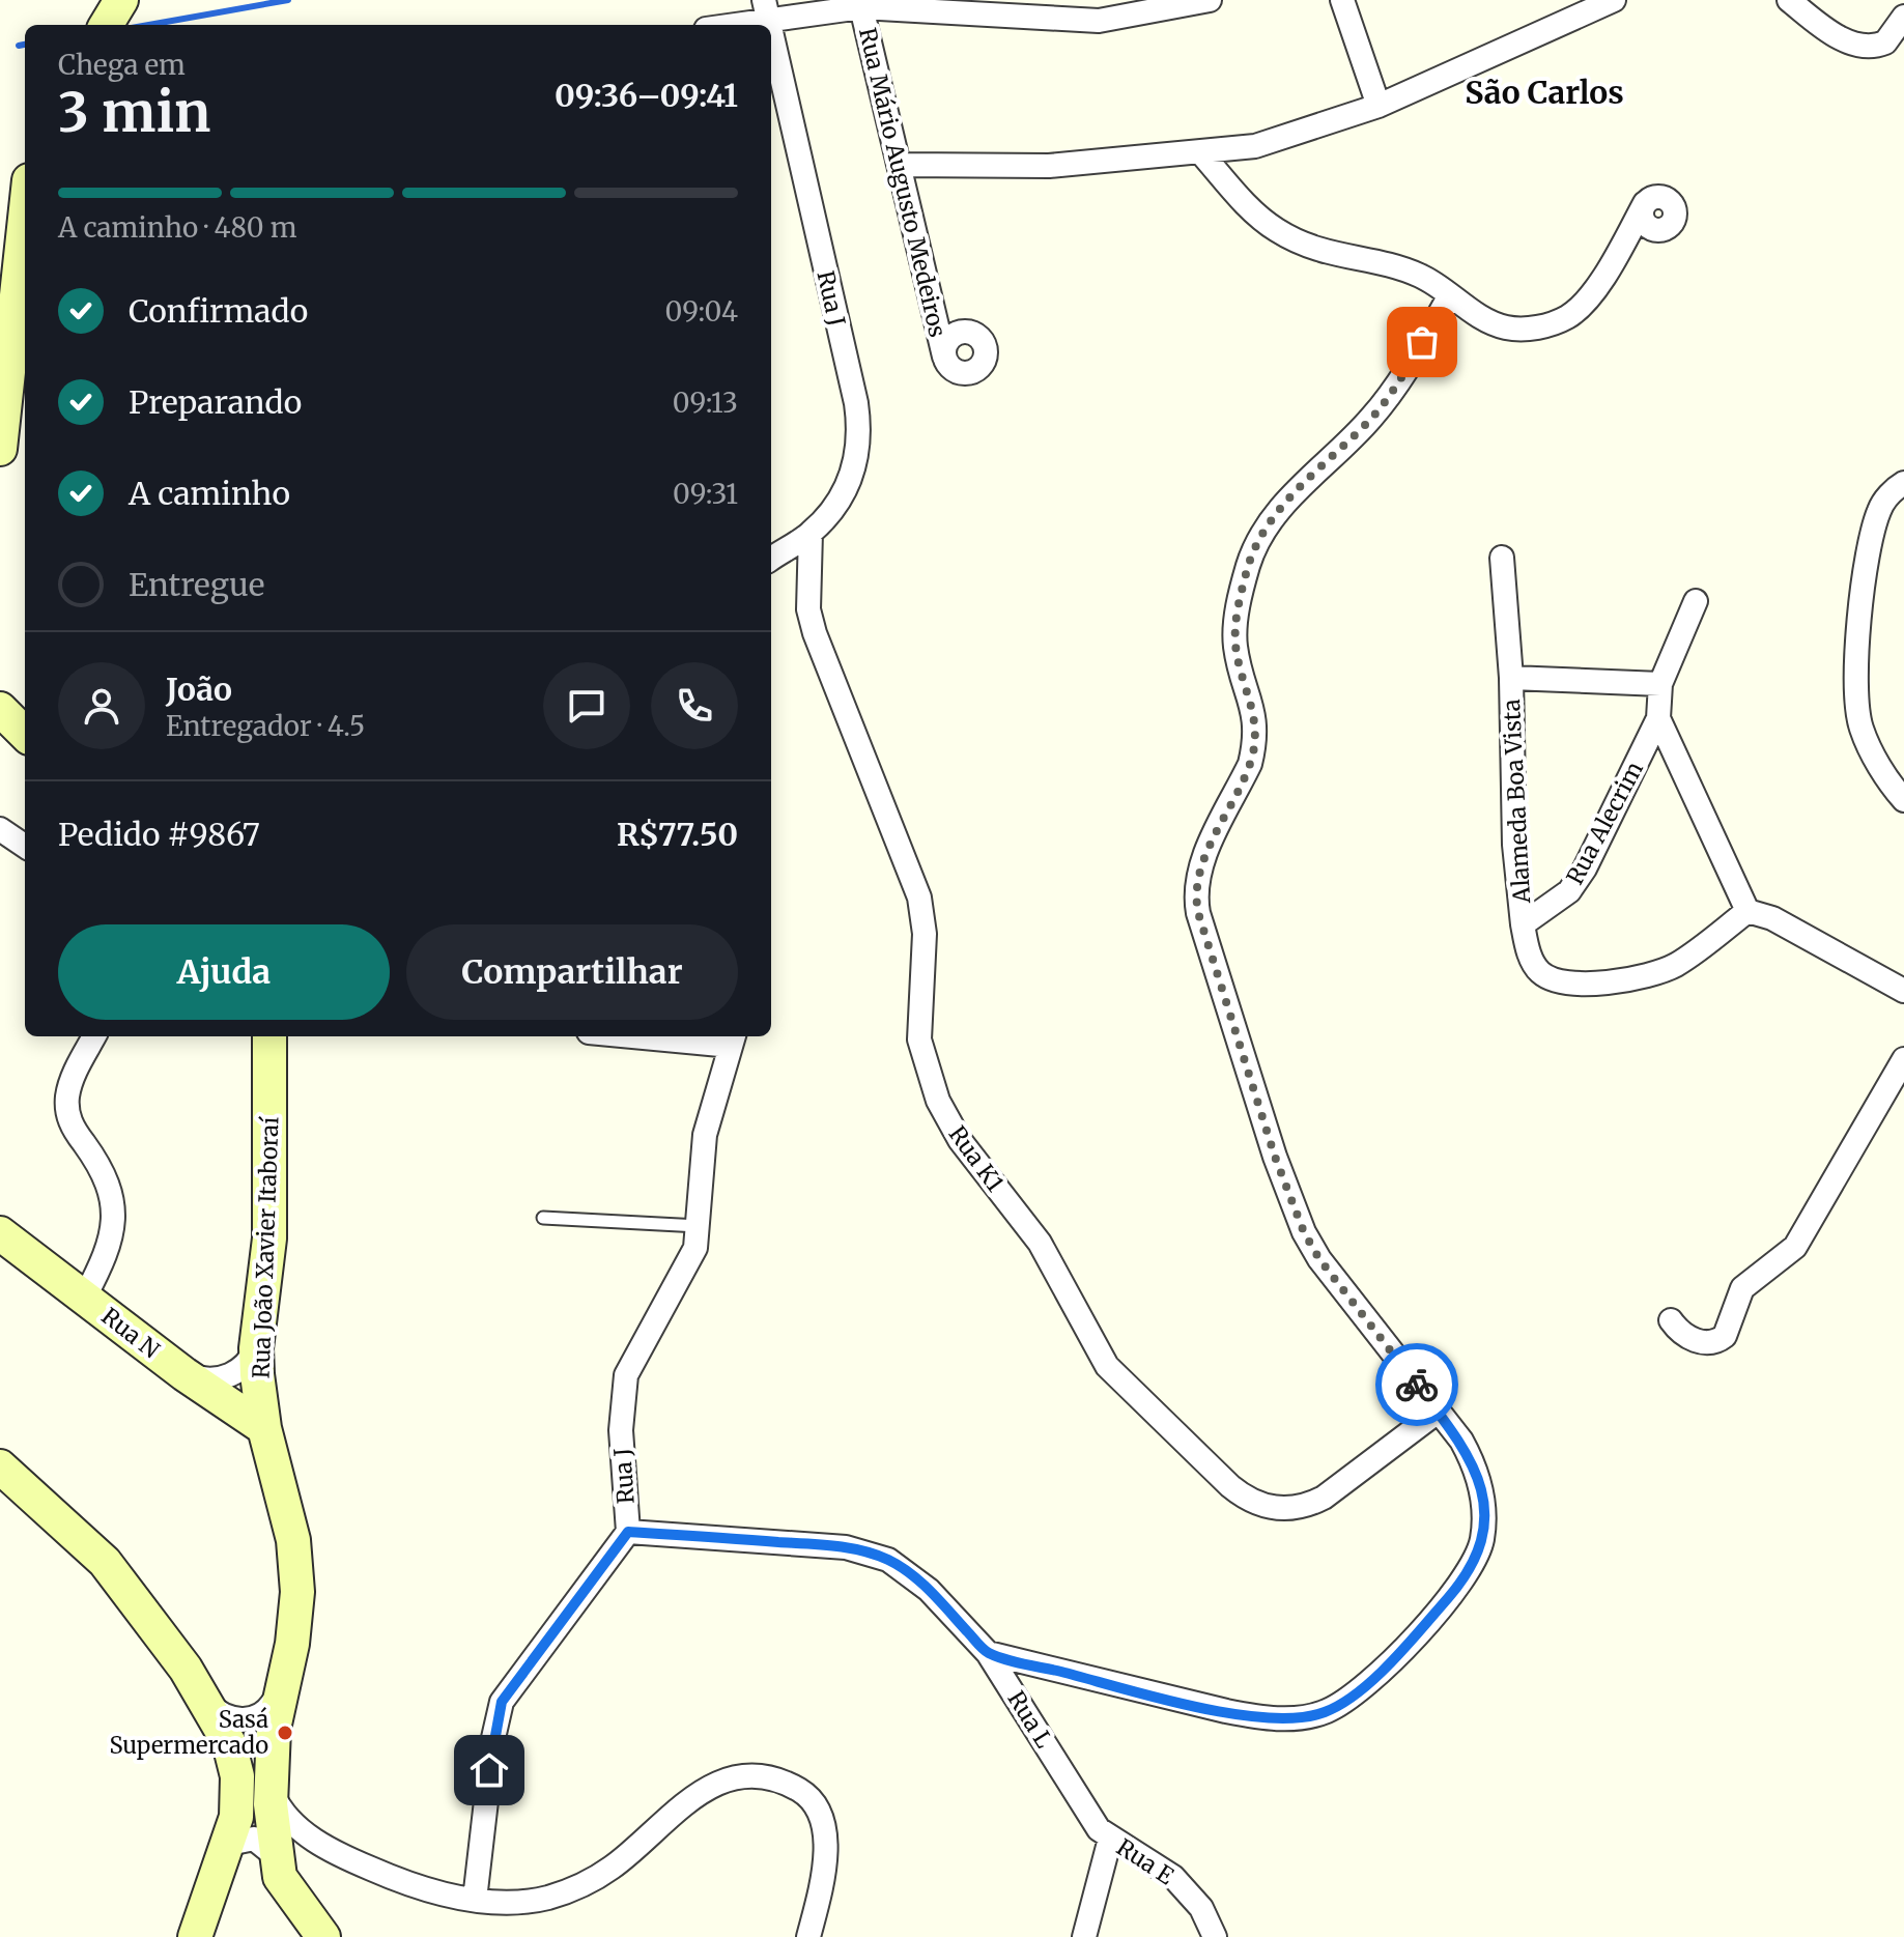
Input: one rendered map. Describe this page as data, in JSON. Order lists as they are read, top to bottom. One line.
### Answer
{"streets":{"street":["Rua Mário Augusto Medeiros","Rua J","Alameda Boa Vista","Rua Alecrim","Rua K1","Rua João Xavier Itaboraí","Rua N","Rua L","Rua E"]},"crossings":[["Rua J","Rua K1"],["Rua J","Rua L"],["Alameda Boa Vista","Rua Alecrim"],["Rua João Xavier Itaboraí","Rua N"],["Rua L","Rua E"]],"districts":["São Carlos"],"places":["Sasá Supermercado"],"page":{"heading":["3 min","Chega em","09:36–09:41"],"panel":["João","Entregador · 4.5","Pedido #9867","R$77.50"],"bar":"A caminho · 480 m","list":[["Confirmado","09:04"],["Preparando","09:13"],["A caminho","09:31"],"Entregue"],"buttons":["Ajuda","Compartilhar"]}}
